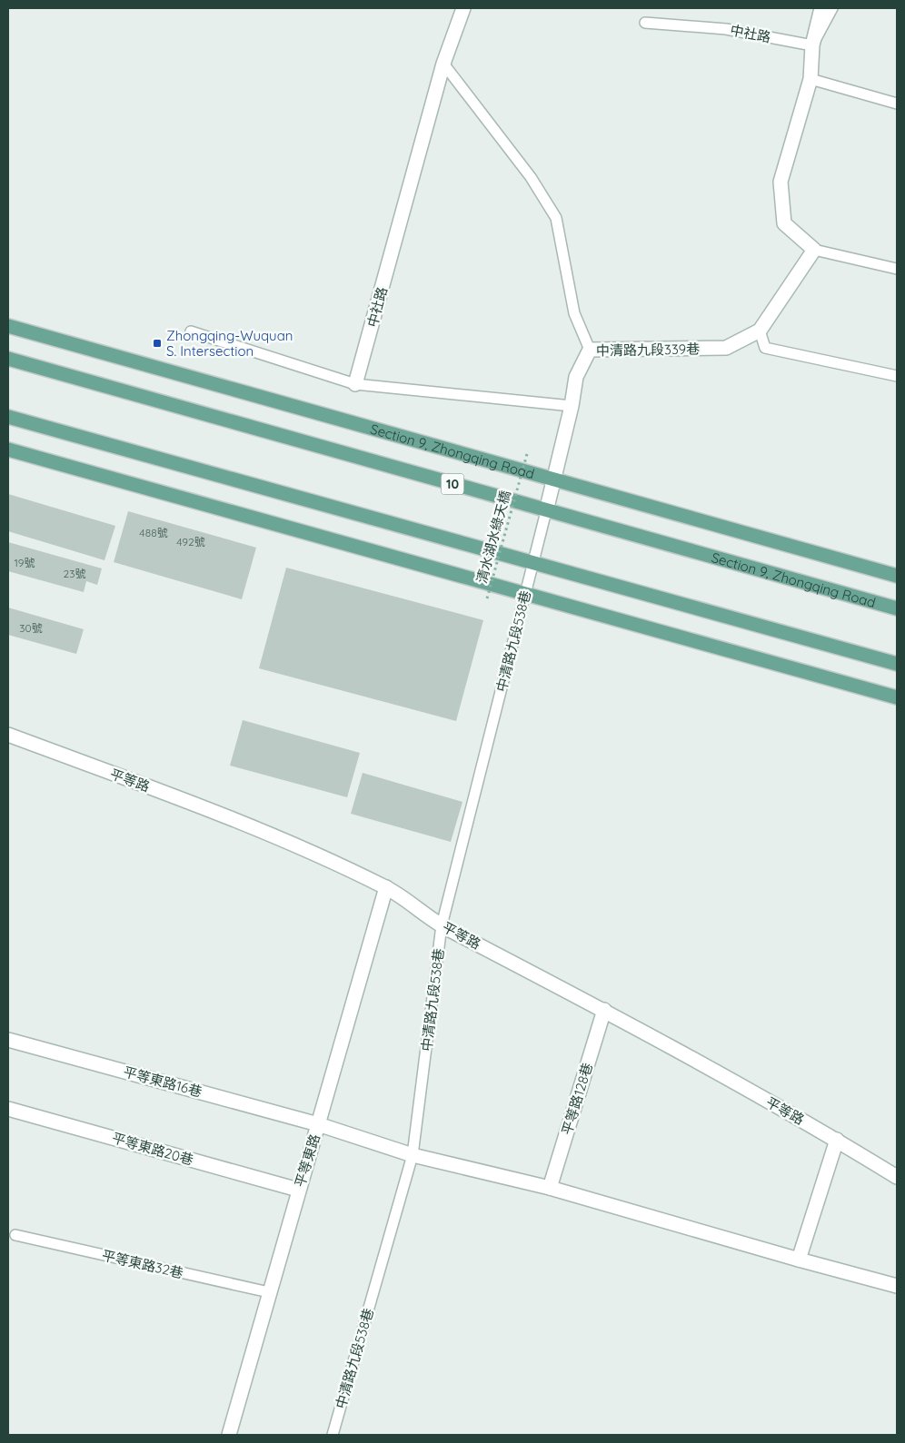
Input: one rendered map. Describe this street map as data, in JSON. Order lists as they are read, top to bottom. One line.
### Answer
{"streets":{"main road":["Section 9, Zhongqing Road","10"],"street":["中社路","中清路九段339巷","平等路","平等東路16巷","平等路128巷","平等東路20巷","平等東路"],"lane":["中清路九段538巷","平等東路32巷"],"path":["清水湖水綠天橋"]},"crossings":[["中清路九段339巷","Section 9, Zhongqing Road"],["中清路九段339巷","中清路九段538巷"],["Section 9, Zhongqing Road","中清路九段538巷"],["中清路九段538巷","平等路"],["中清路九段538巷","平等東路16巷"],["平等路","平等路128巷"],["平等路","平等東路"],["平等東路16巷","平等路128巷"],["平等東路16巷","平等東路"],["平等東路20巷","平等東路"],["平等東路","平等東路32巷"]],"places":{"transit":["Zhongqing-Wuquan S. Intersection"]},"house_numbers":["488號","492號","19號","23號","30號"]}
